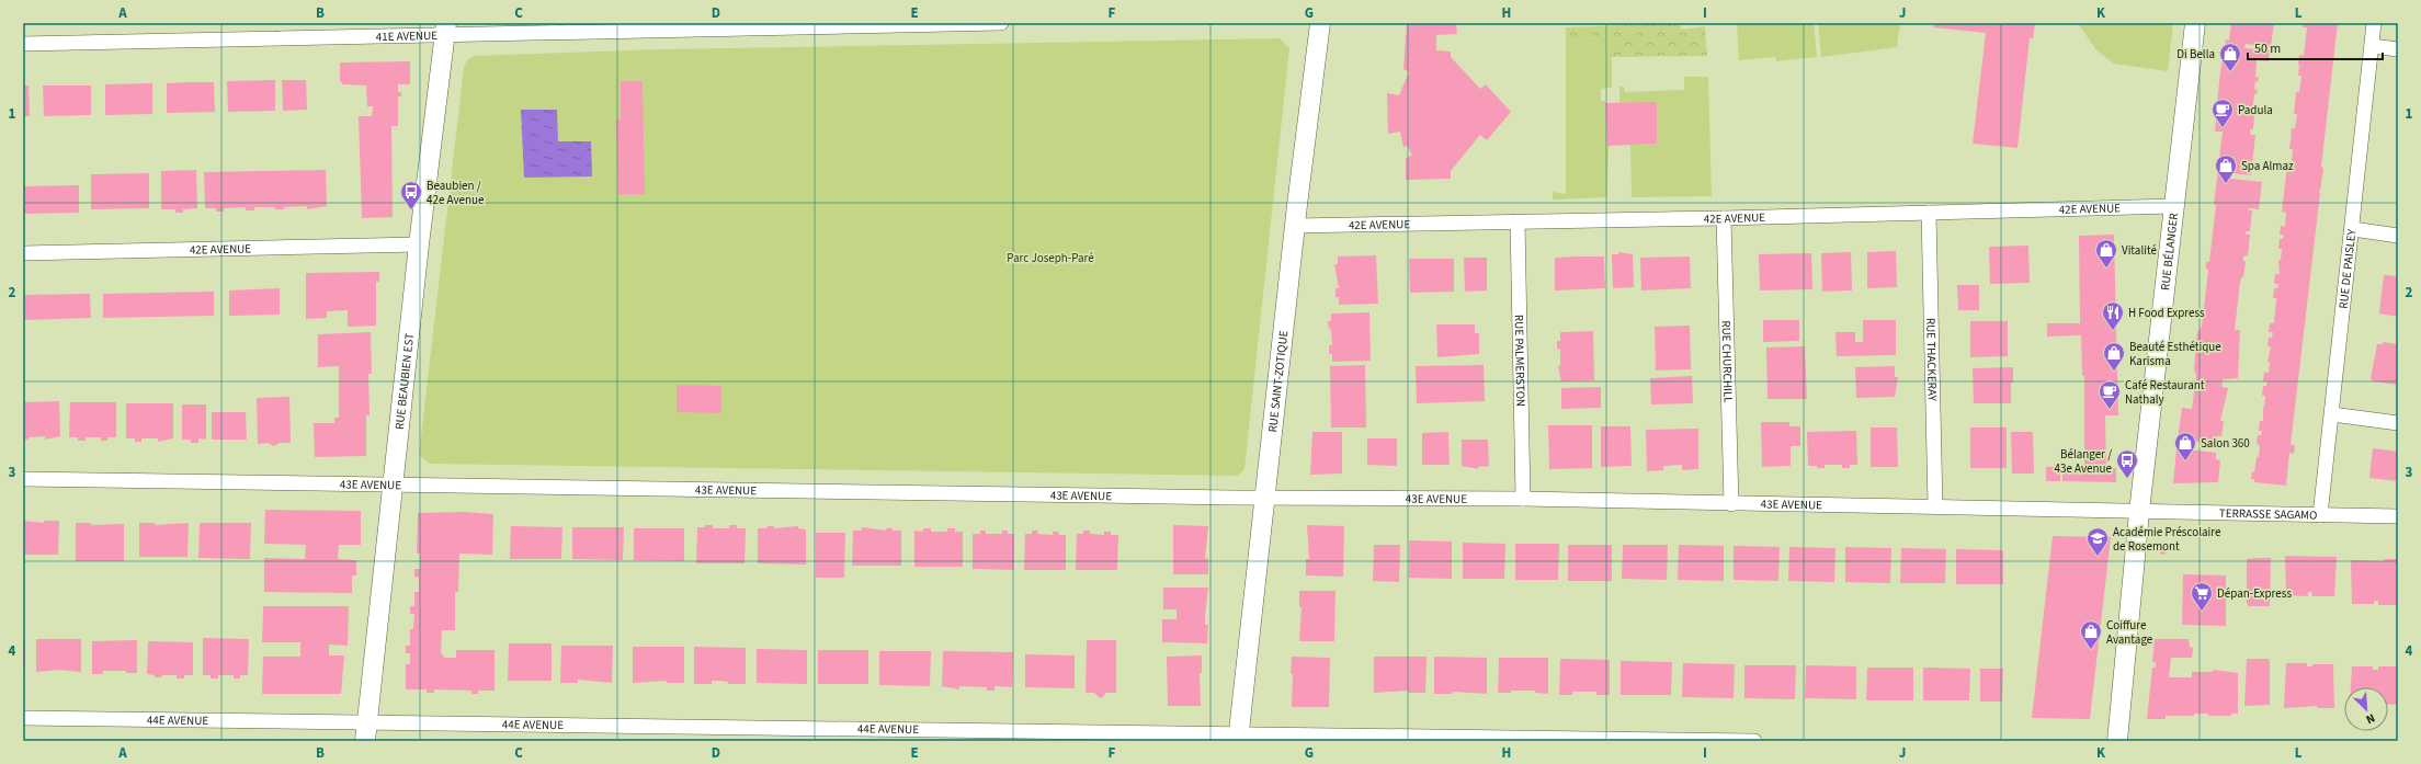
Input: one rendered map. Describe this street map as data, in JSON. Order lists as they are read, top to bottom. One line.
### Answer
{"streets":{"street":["41E AVENUE","42E AVENUE","RUE BÉLANGER","RUE DE PAISLEY","RUE THACKERAY","RUE PALMERSTON","RUE CHURCHILL","RUE BEAUBIEN EST","RUE SAINT-ZOTIQUE","43E AVENUE","TERRASSE SAGAMO","44E AVENUE"]},"crossings":[["41E AVENUE","RUE BEAUBIEN EST"],["42E AVENUE","RUE BÉLANGER"],["42E AVENUE","RUE THACKERAY"],["42E AVENUE","RUE PALMERSTON"],["42E AVENUE","RUE CHURCHILL"],["42E AVENUE","RUE BEAUBIEN EST"],["42E AVENUE","RUE SAINT-ZOTIQUE"],["RUE BÉLANGER","43E AVENUE"],["RUE BÉLANGER","TERRASSE SAGAMO"],["RUE DE PAISLEY","TERRASSE SAGAMO"],["RUE THACKERAY","43E AVENUE"],["RUE PALMERSTON","43E AVENUE"],["RUE CHURCHILL","43E AVENUE"],["RUE BEAUBIEN EST","43E AVENUE"],["RUE BEAUBIEN EST","44E AVENUE"],["RUE SAINT-ZOTIQUE","43E AVENUE"],["RUE SAINT-ZOTIQUE","44E AVENUE"],["43E AVENUE","TERRASSE SAGAMO"]],"parks":["Parc Joseph-Paré"],"places":{"shop":["Di Bella","Spa Almaz","Vitalité","Beauté Esthétique Karisma","Salon 360","Coiffure Avantage"],"cafe":["Padula","Café Restaurant Nathaly"],"bus stop":["Beaubien / 42e Avenue","Bélanger / 43e Avenue"],"restaurant":["H Food Express"],"school or university":["Académie Préscolaire de Rosemont"],"supermarket":["Dépan-Express"]},"scale_bar":"50 m","north":"bottom right","grid":{"columns":["A","B","C","D","E","F","G","H","I","J","K","L"],"rows":["1","2","3","4"]}}
